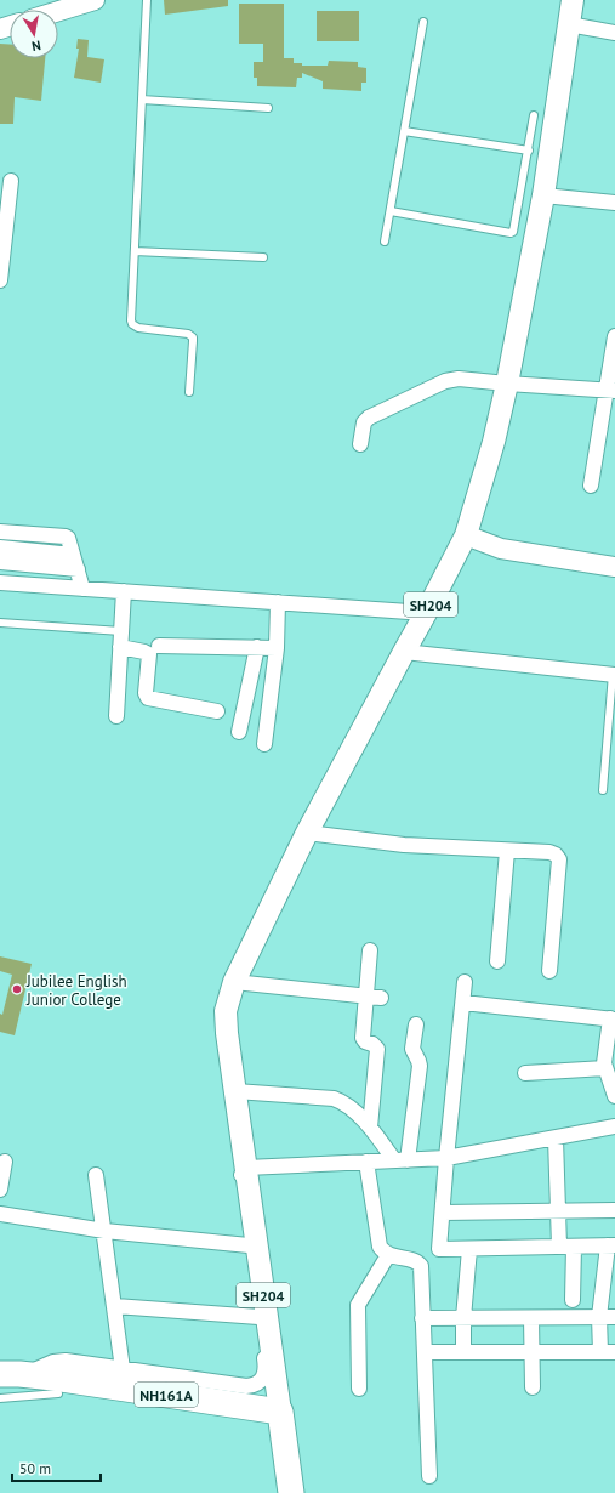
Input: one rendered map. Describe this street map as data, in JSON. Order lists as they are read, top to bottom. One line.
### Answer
{"streets":{"highway":["NH161A"],"main road":["SH204"]},"crossings":[["SH204","NH161A"]],"places":["Jubilee English Junior College"],"scale_bar":"50 m","north":"bottom"}
